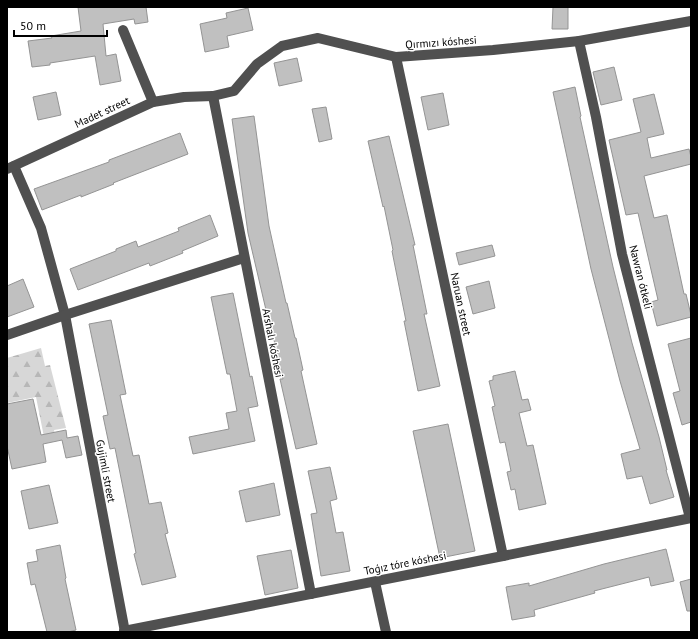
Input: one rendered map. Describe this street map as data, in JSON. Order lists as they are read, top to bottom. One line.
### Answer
{"streets":{"street":["Qırmızı kóshesi","Madet street","Nawran ótkeli","Naruan street","Arshalı kóshesi","Gujimli street","Toǵız tóre kóshesi"]},"crossings":[["Qırmızı kóshesi","Madet street"],["Qırmızı kóshesi","Nawran ótkeli"],["Qırmızı kóshesi","Naruan street"],["Qırmızı kóshesi","Arshalı kóshesi"],["Madet street","Arshalı kóshesi"],["Madet street","Gujimli street"],["Nawran ótkeli","Toǵız tóre kóshesi"],["Naruan street","Toǵız tóre kóshesi"],["Arshalı kóshesi","Toǵız tóre kóshesi"],["Gujimli street","Toǵız tóre kóshesi"]],"scale_bar":"50 m"}
